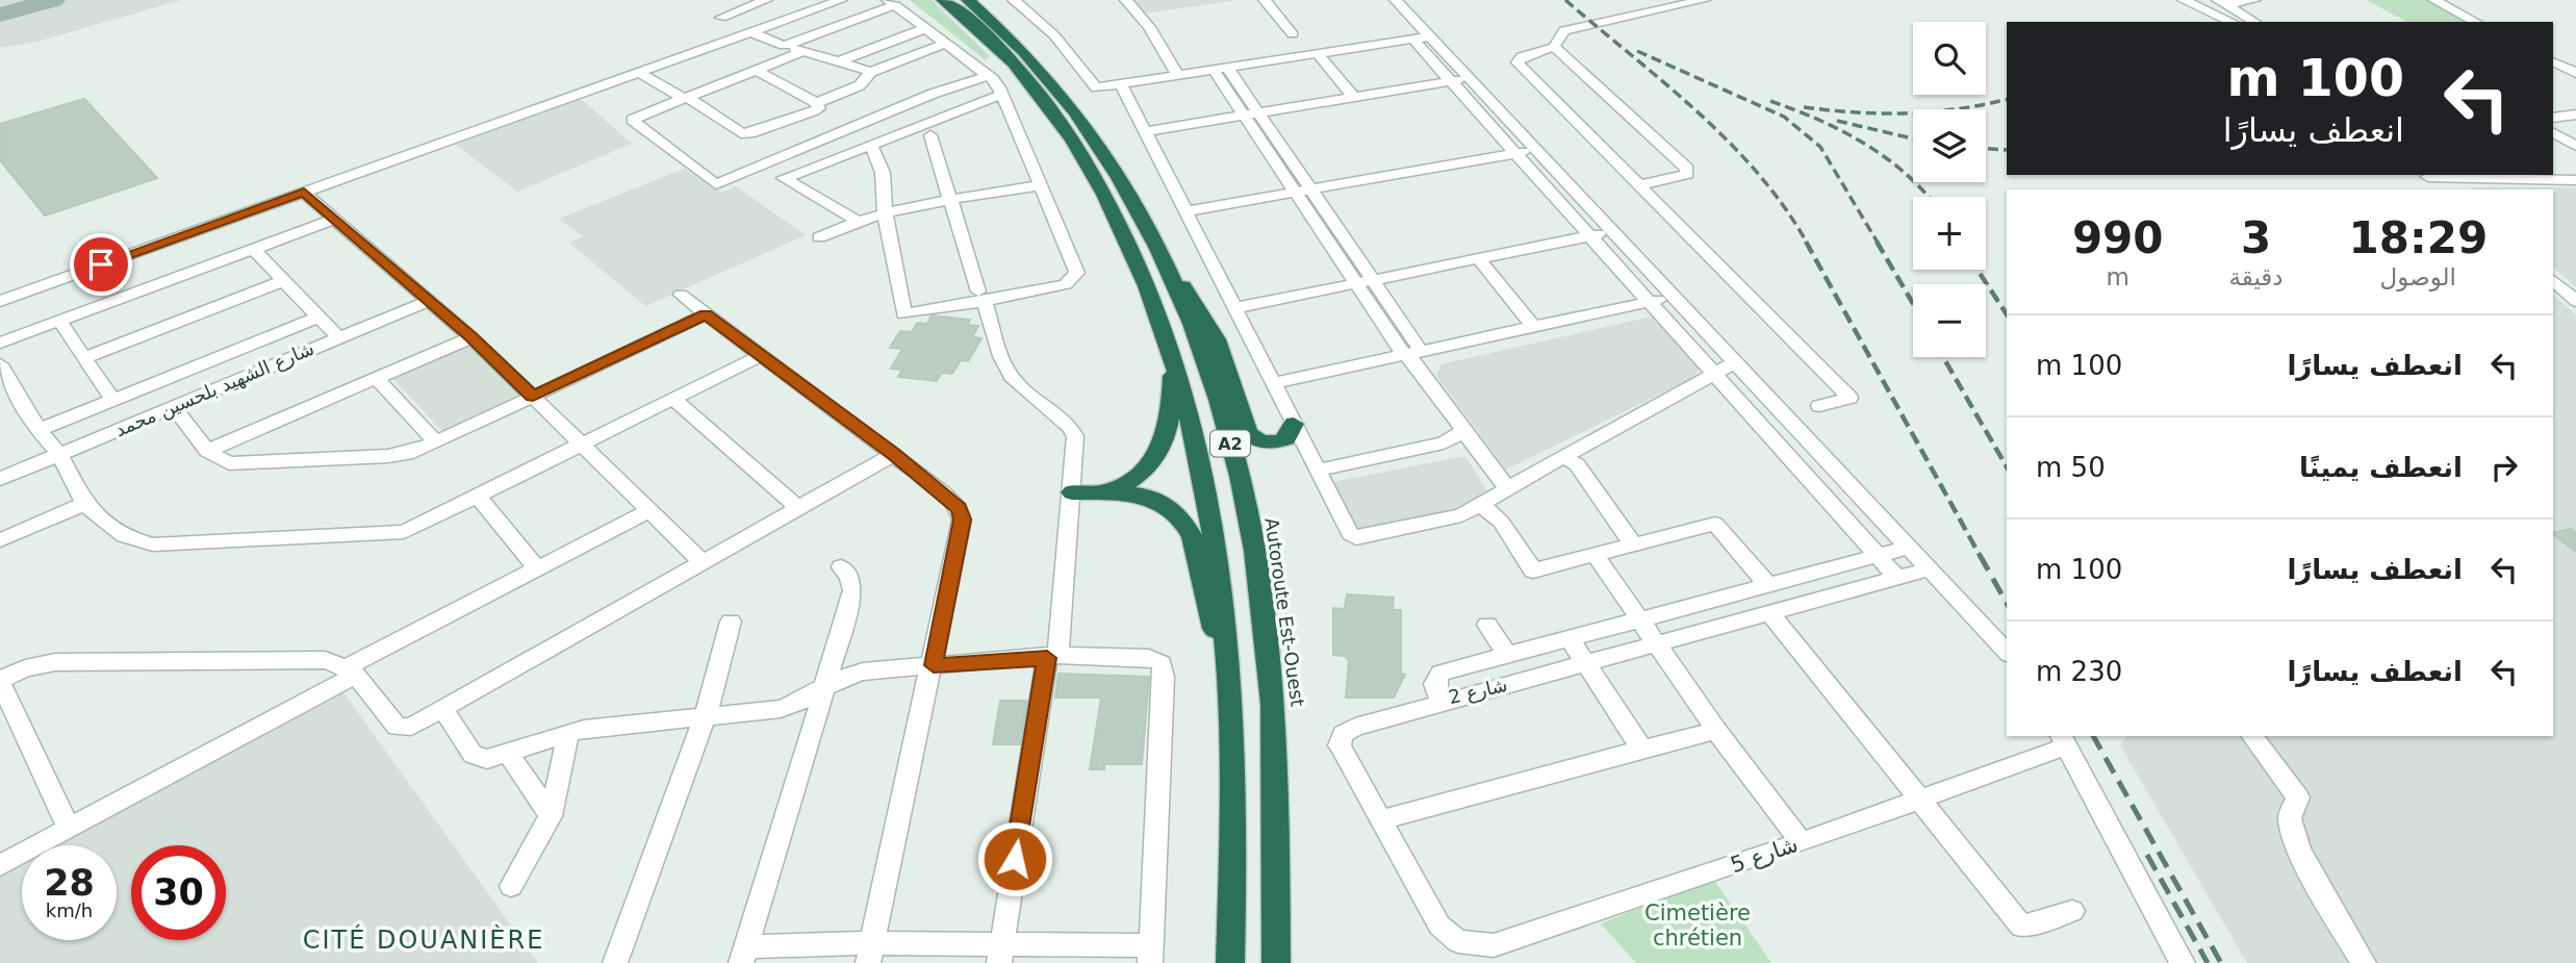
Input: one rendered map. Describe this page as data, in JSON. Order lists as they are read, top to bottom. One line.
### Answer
{"streets":{"highway":["A2","Autoroute Est-Ouest"],"street":["شارع الشهيد بلحسين محمد","شارع 2","شارع 5"]},"districts":["CITÉ DOUANIÈRE"],"parks":["Cimetière chrétien"],"page":{"map_buttons":["+","−"],"turn":["100 m","انعطف يسارًا"],"eta":["18:29","الوصول","3","دقيقة","990","m"],"list":[{"name":"انعطف يسارًا","value":"100 m"},{"name":"انعطف يمينًا","value":"50 m"},{"name":"انعطف يسارًا","value":"100 m"},{"name":"انعطف يسارًا","value":"230 m"}],"speed":"28 km/h","limit":"30"}}
